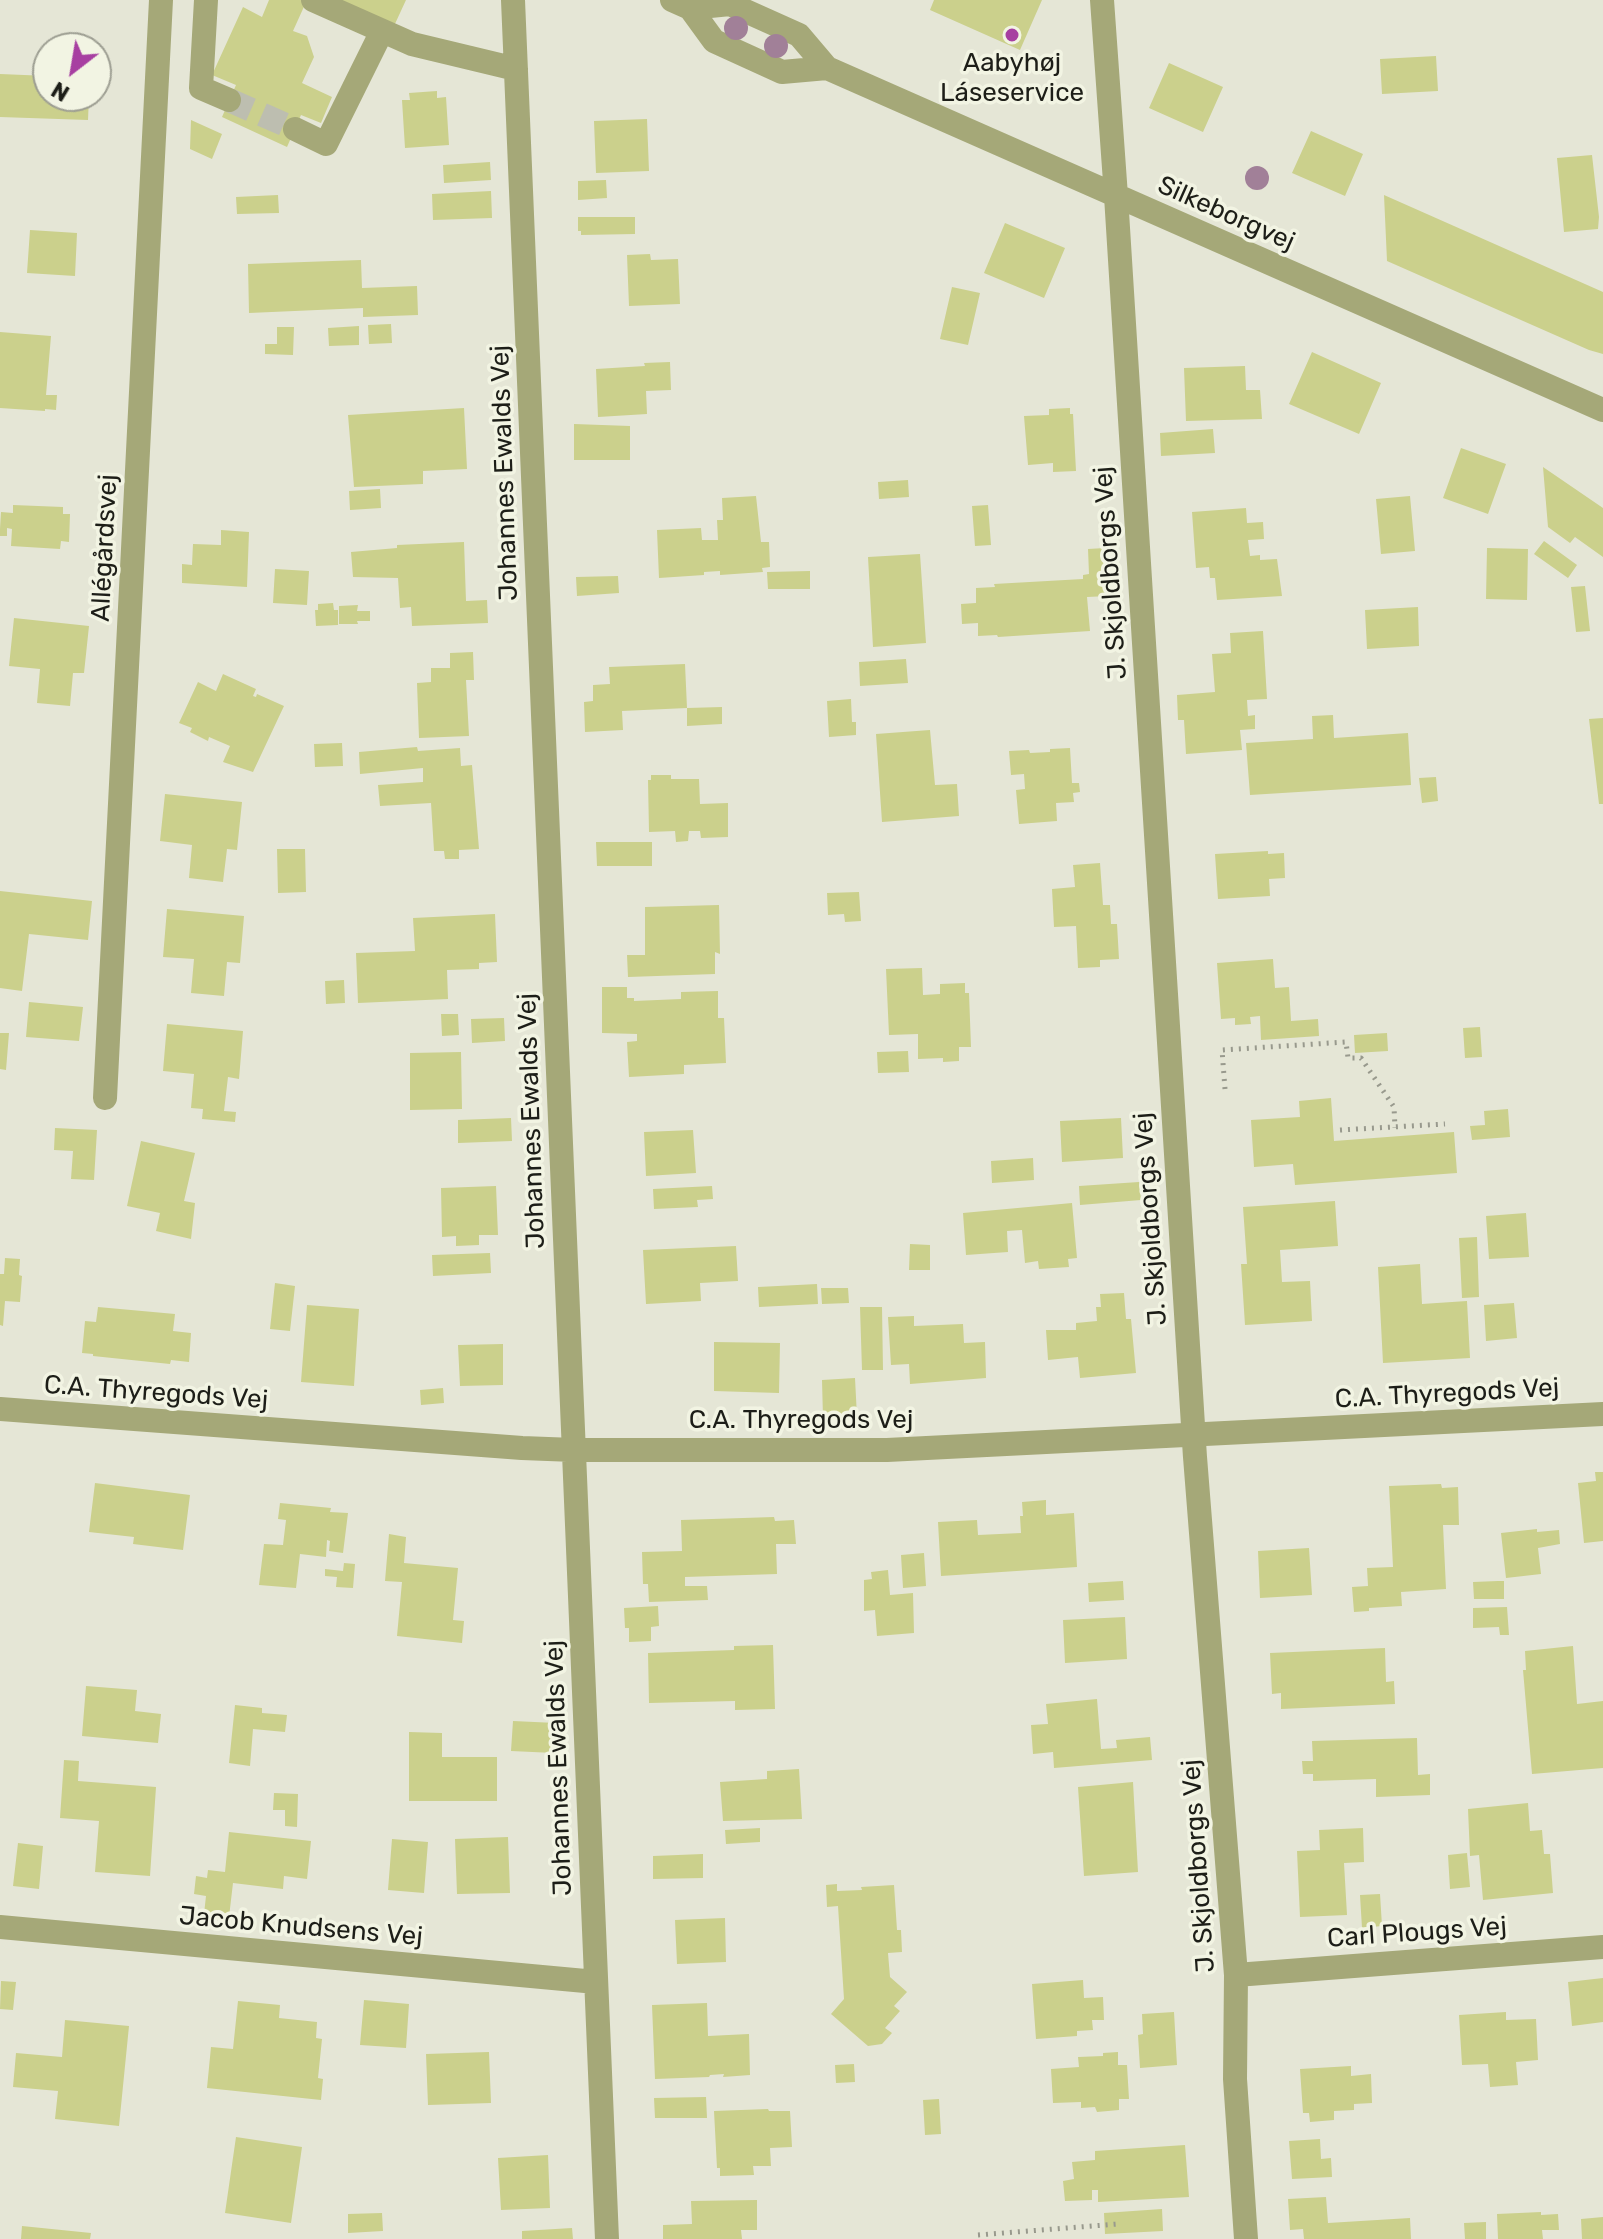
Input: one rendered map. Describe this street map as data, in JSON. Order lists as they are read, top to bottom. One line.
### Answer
{"streets":{"street":["Silkeborgvej","Johannes Ewalds Vej","Allégårdsvej","J. Skjoldborgs Vej","C.A. Thyregods Vej","Jacob Knudsens Vej","Carl Plougs Vej"]},"crossings":[["Silkeborgvej","J. Skjoldborgs Vej"],["Johannes Ewalds Vej","C.A. Thyregods Vej"],["Johannes Ewalds Vej","Jacob Knudsens Vej"],["J. Skjoldborgs Vej","C.A. Thyregods Vej"],["J. Skjoldborgs Vej","Carl Plougs Vej"]],"places":["Aabyhøj Láseservice"],"north":"bottom left"}
